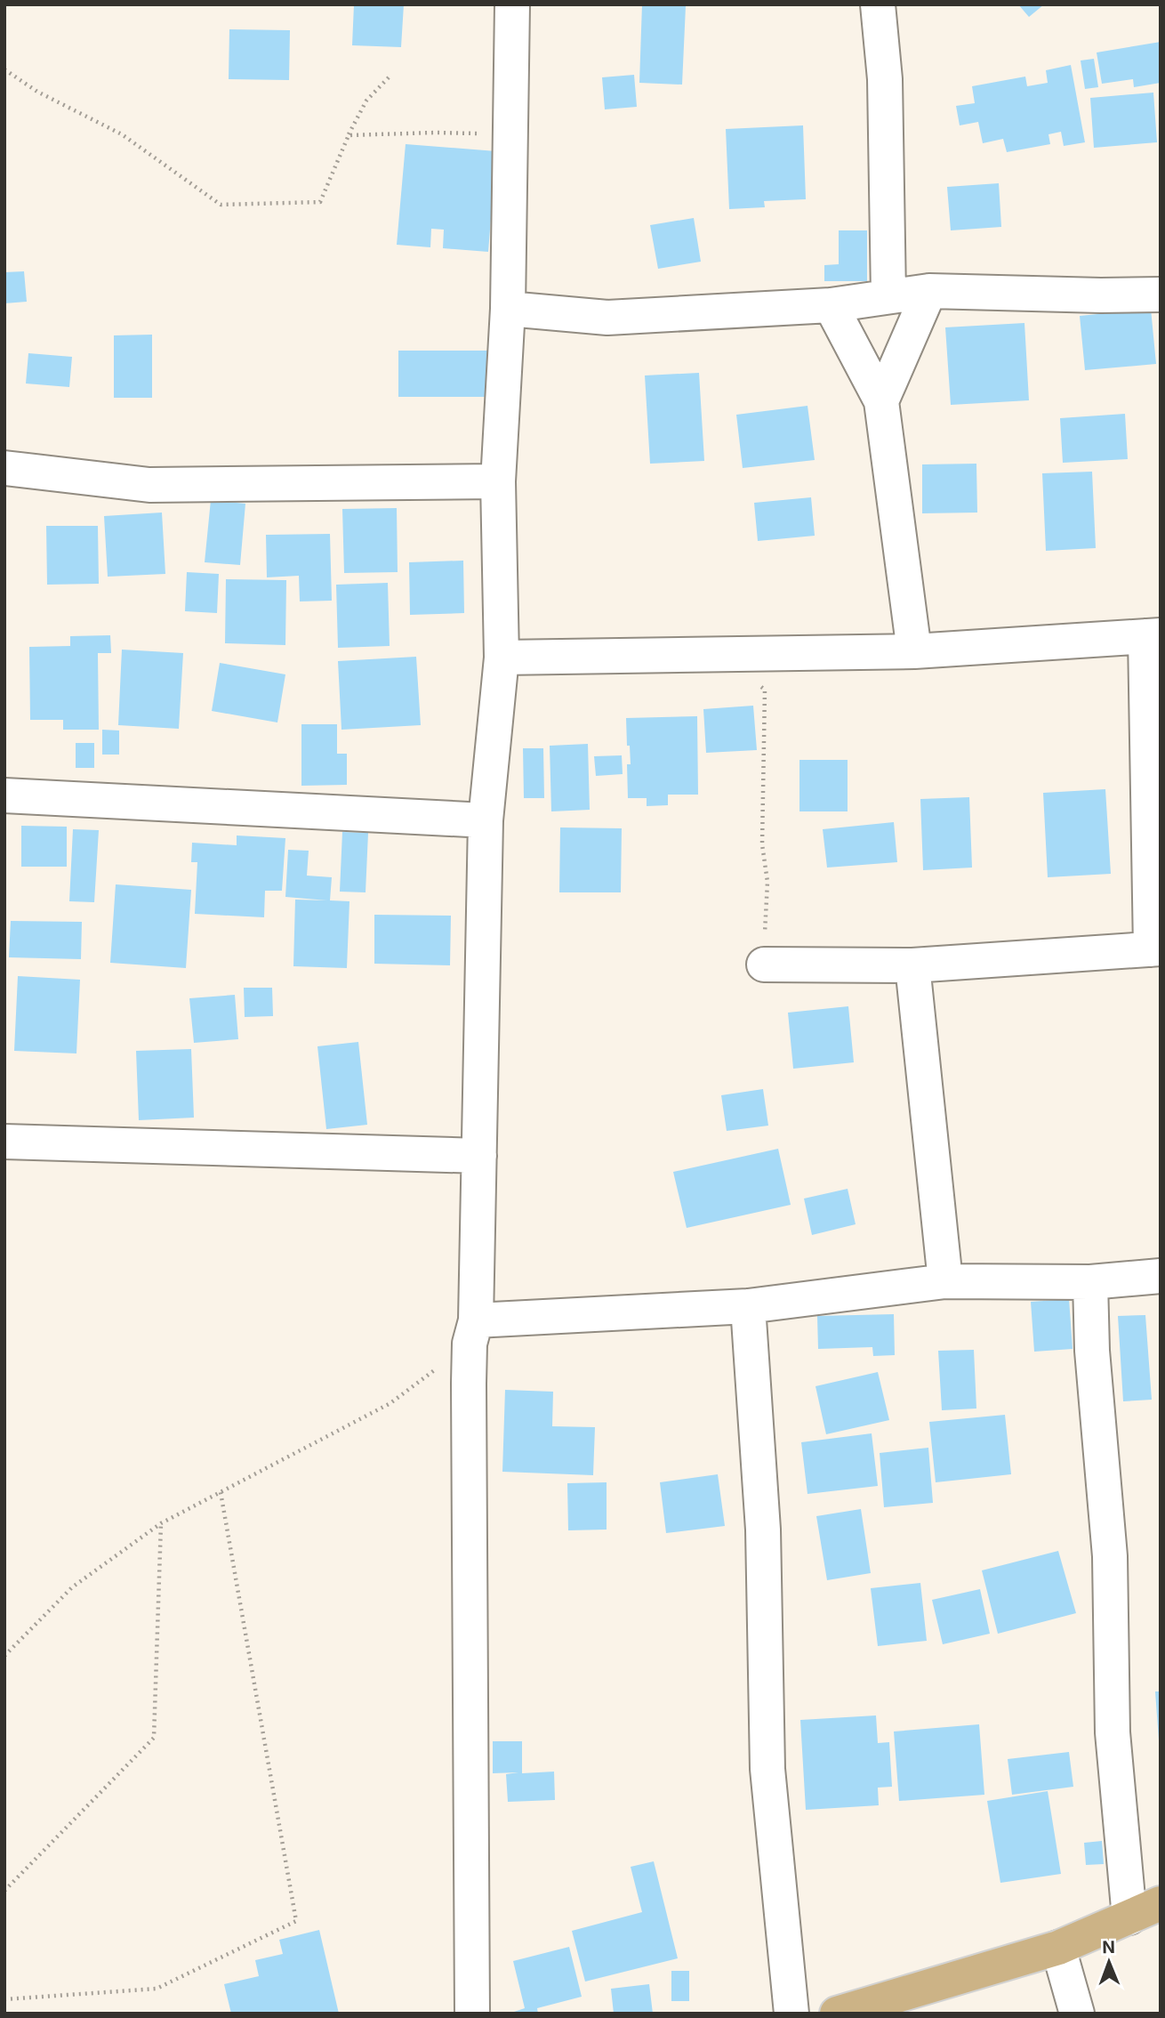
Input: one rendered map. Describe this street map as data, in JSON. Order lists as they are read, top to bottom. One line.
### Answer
{"north":"top"}
